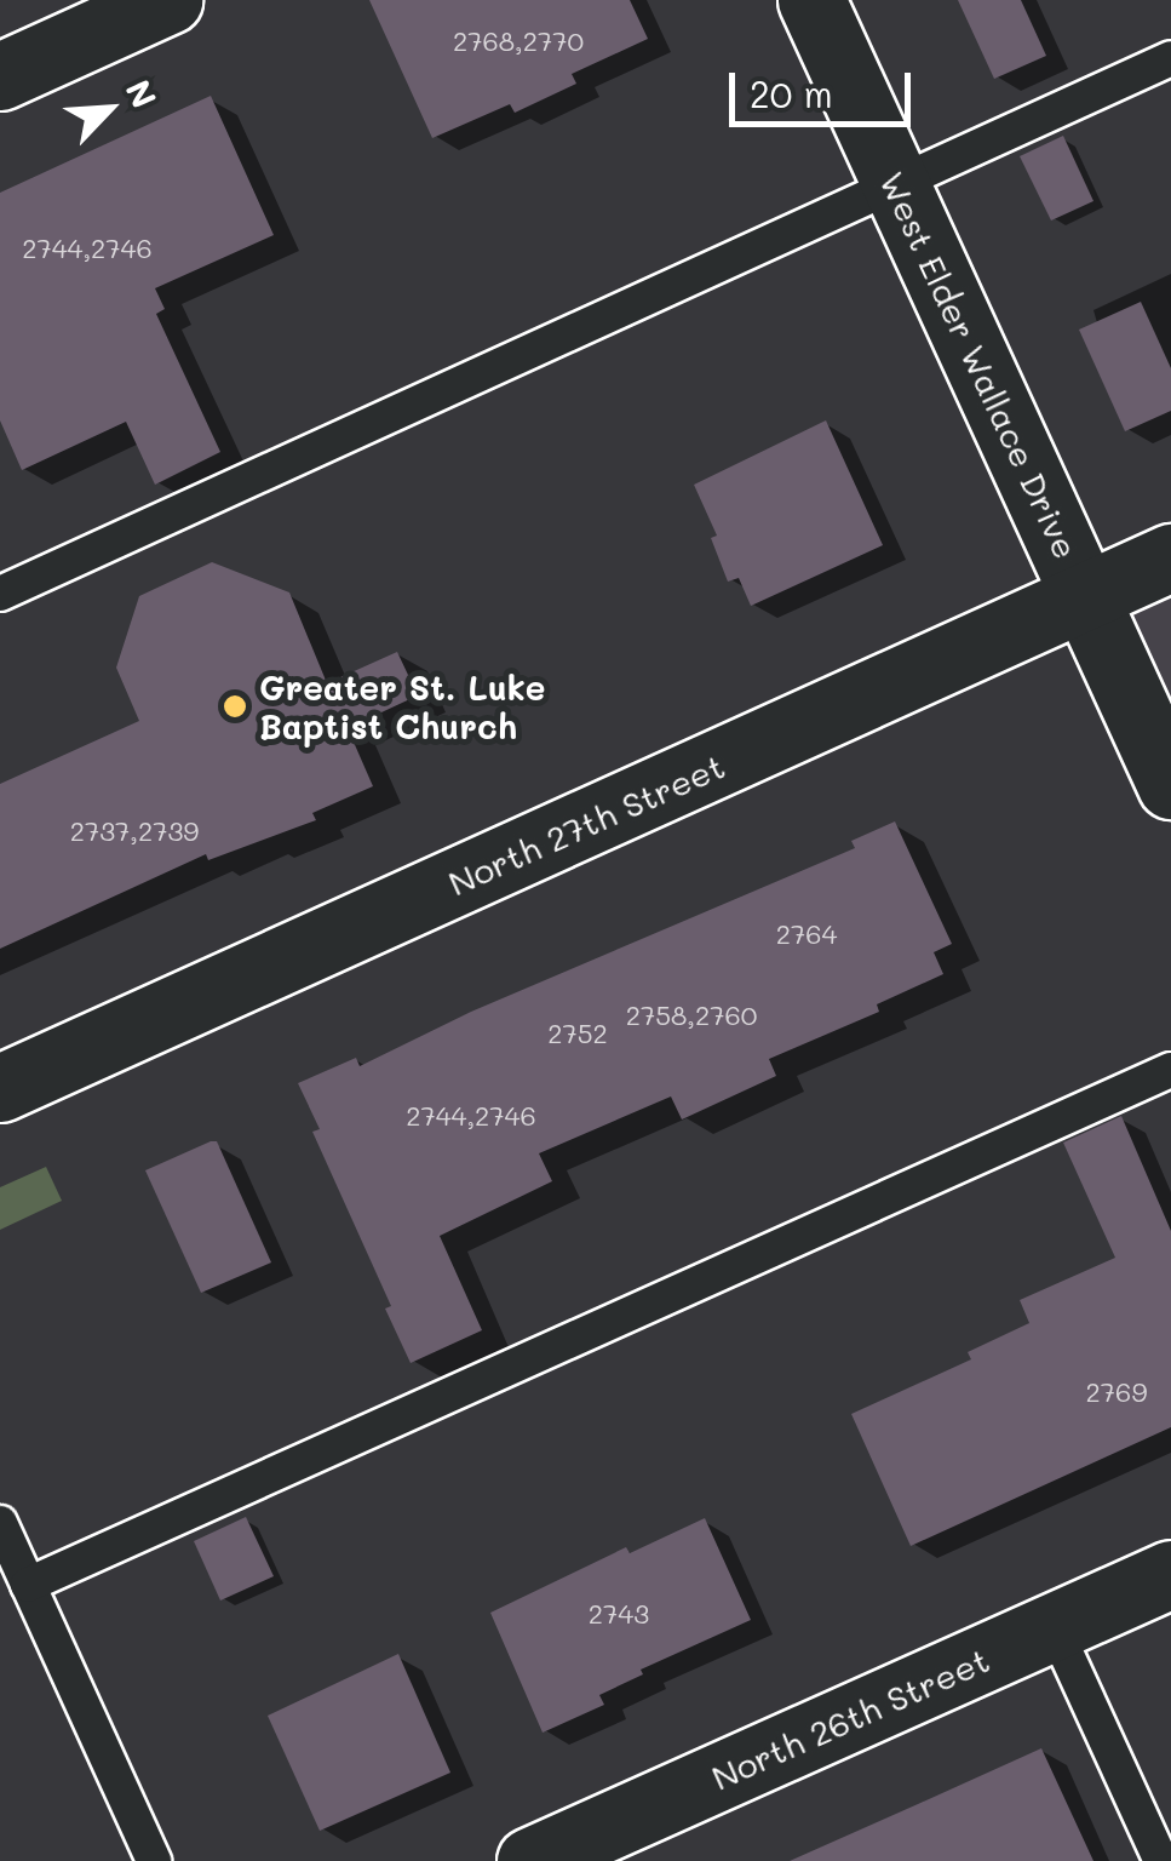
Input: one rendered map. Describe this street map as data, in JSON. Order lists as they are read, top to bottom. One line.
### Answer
{"streets":{"street":["West Elder Wallace Drive","North 27th Street","North 26th Street"]},"crossings":[["West Elder Wallace Drive","North 27th Street"]],"places":["Greater St. Luke Baptist Church"],"house_numbers":["2768,2770","2744,2746","2737,2739","2764","2758,2760","2752","2744,2746","2769","2743"],"scale_bar":"20 m","north":"top right"}
